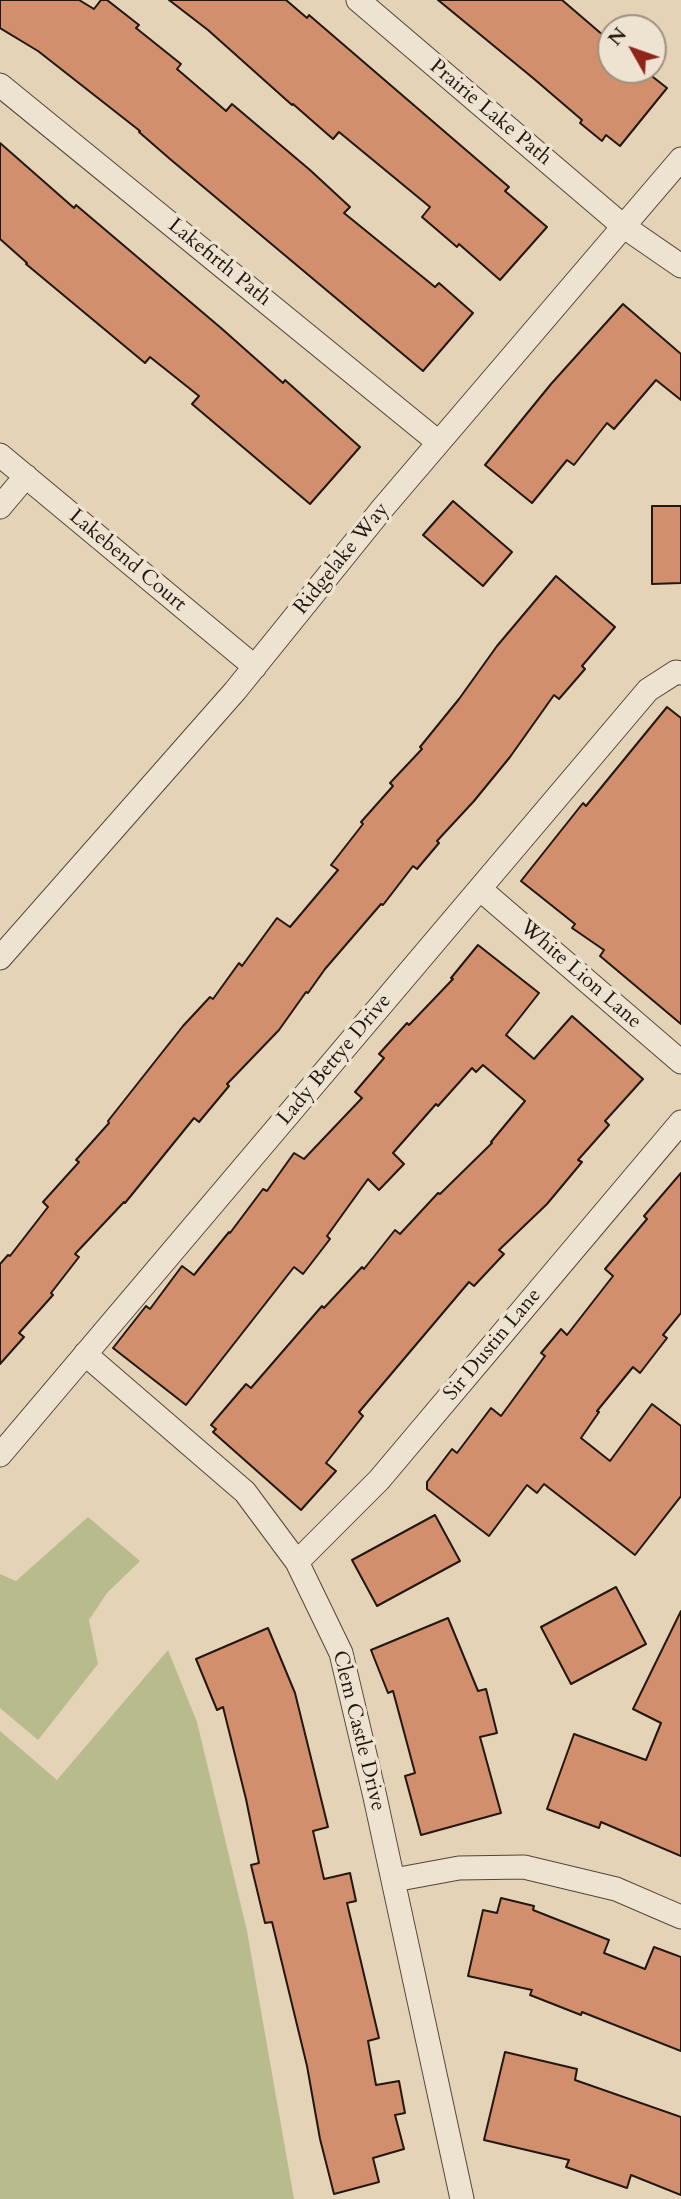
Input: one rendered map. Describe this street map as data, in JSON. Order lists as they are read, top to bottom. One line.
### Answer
{"streets":{"street":["Prairie Lake Path","Lakefirth Path","Ridgelake Way","Lakebend Court","White Lion Lane","Lady Bettye Drive","Sir Dustin Lane","Clem Castle Drive"]},"crossings":[["Prairie Lake Path","Ridgelake Way"],["Lakefirth Path","Ridgelake Way"],["Ridgelake Way","Lakebend Court"],["White Lion Lane","Lady Bettye Drive"],["Lady Bettye Drive","Clem Castle Drive"],["Sir Dustin Lane","Clem Castle Drive"]],"north":"top left"}
